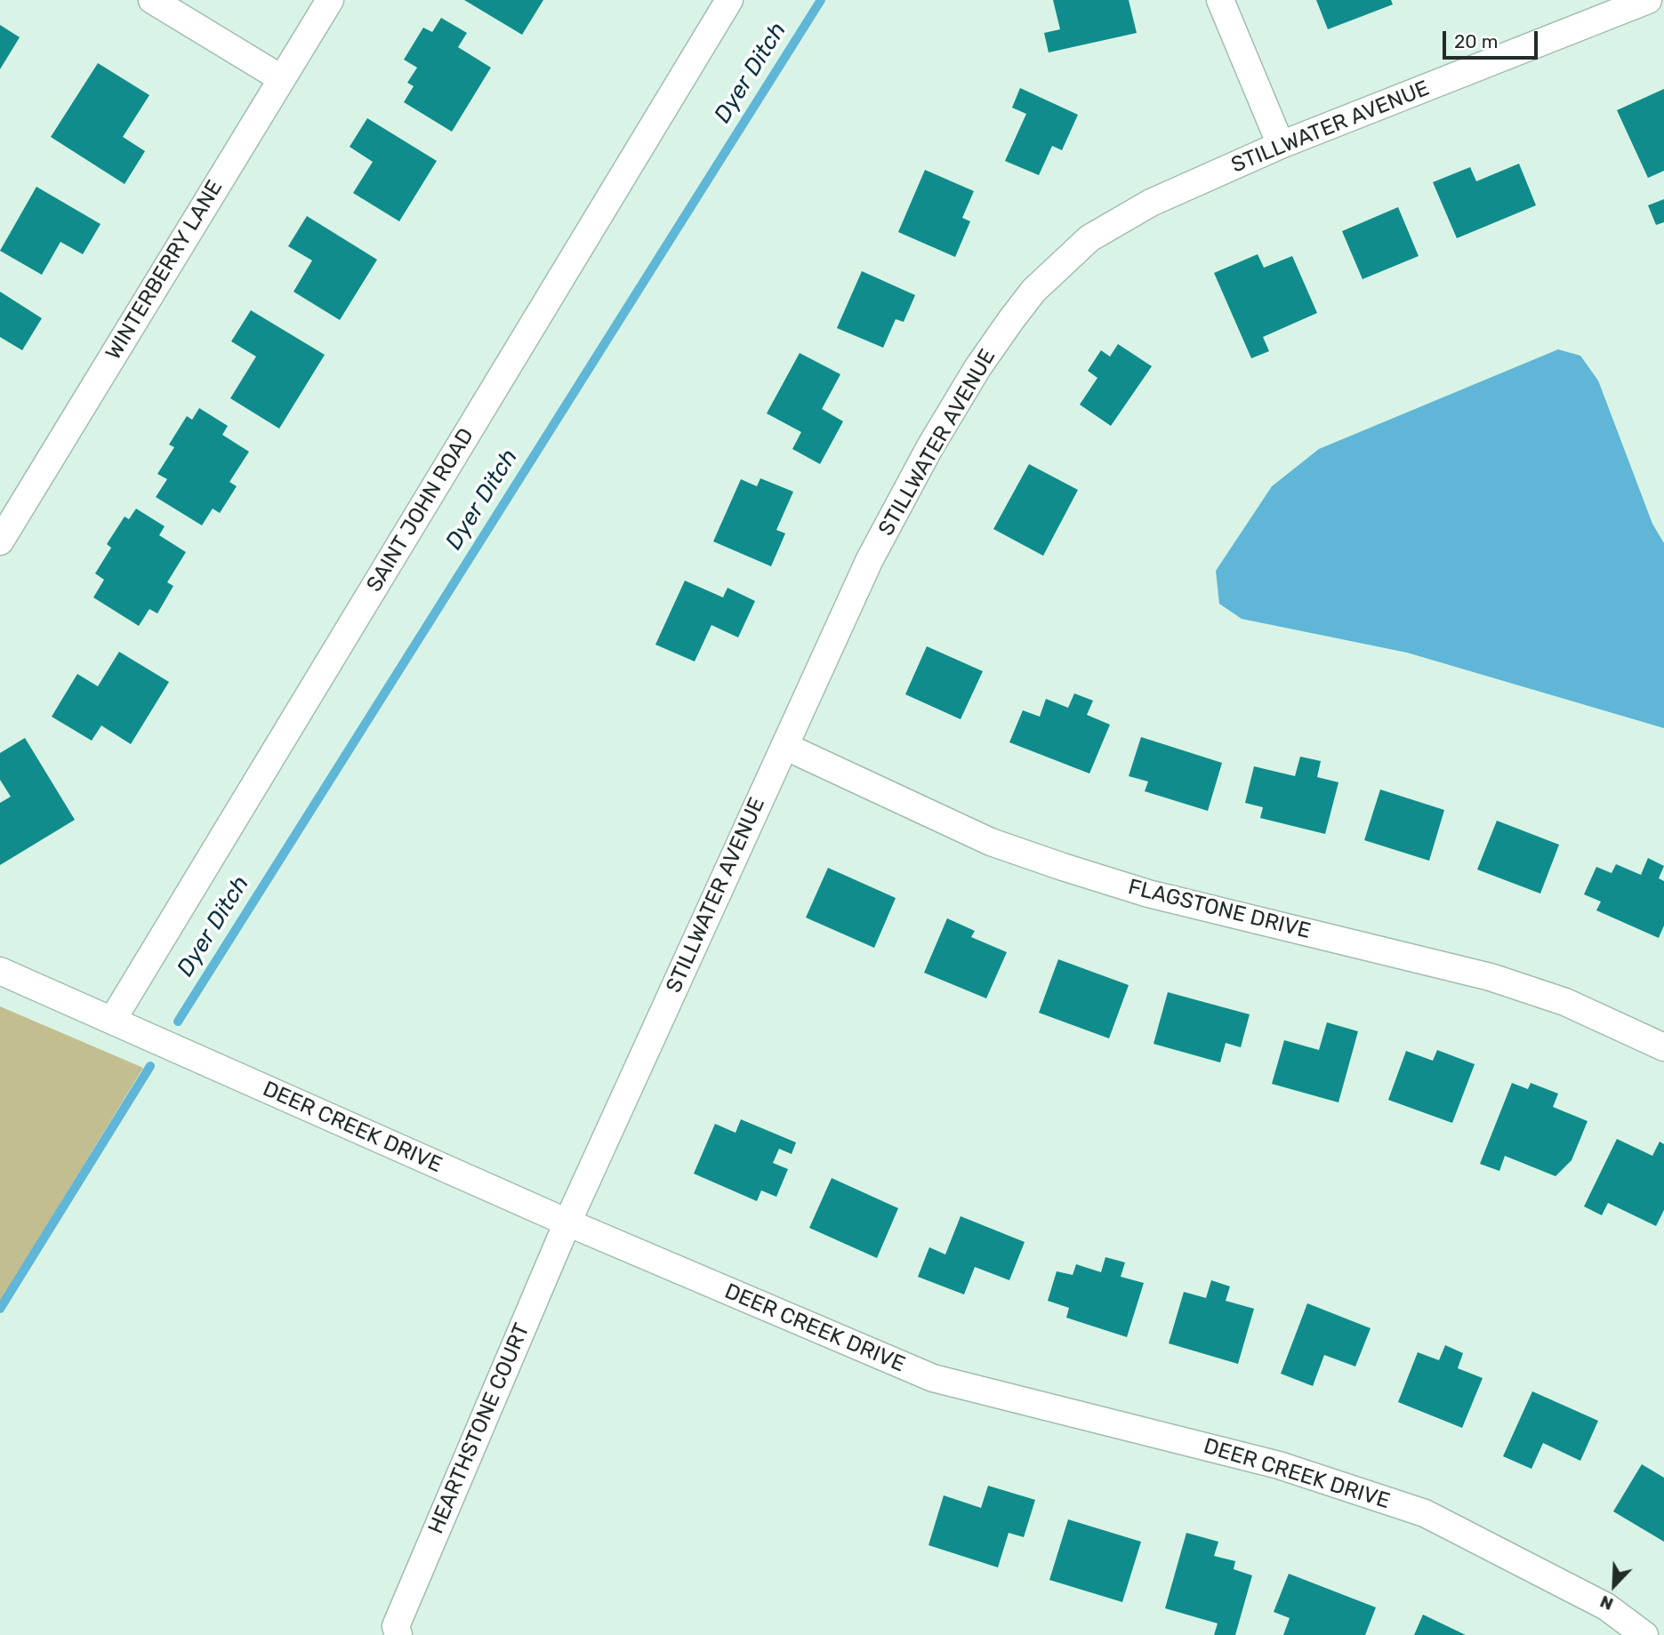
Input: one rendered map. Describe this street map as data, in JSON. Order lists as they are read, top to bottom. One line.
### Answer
{"streets":{"street":["STILLWATER AVENUE","WINTERBERRY LANE","SAINT JOHN ROAD","FLAGSTONE DRIVE","DEER CREEK DRIVE","HEARTHSTONE COURT"]},"crossings":[["STILLWATER AVENUE","FLAGSTONE DRIVE"],["STILLWATER AVENUE","DEER CREEK DRIVE"],["STILLWATER AVENUE","HEARTHSTONE COURT"],["SAINT JOHN ROAD","DEER CREEK DRIVE"],["DEER CREEK DRIVE","HEARTHSTONE COURT"]],"water":["Dyer Ditch"],"scale_bar":"20 m","north":"bottom left"}
